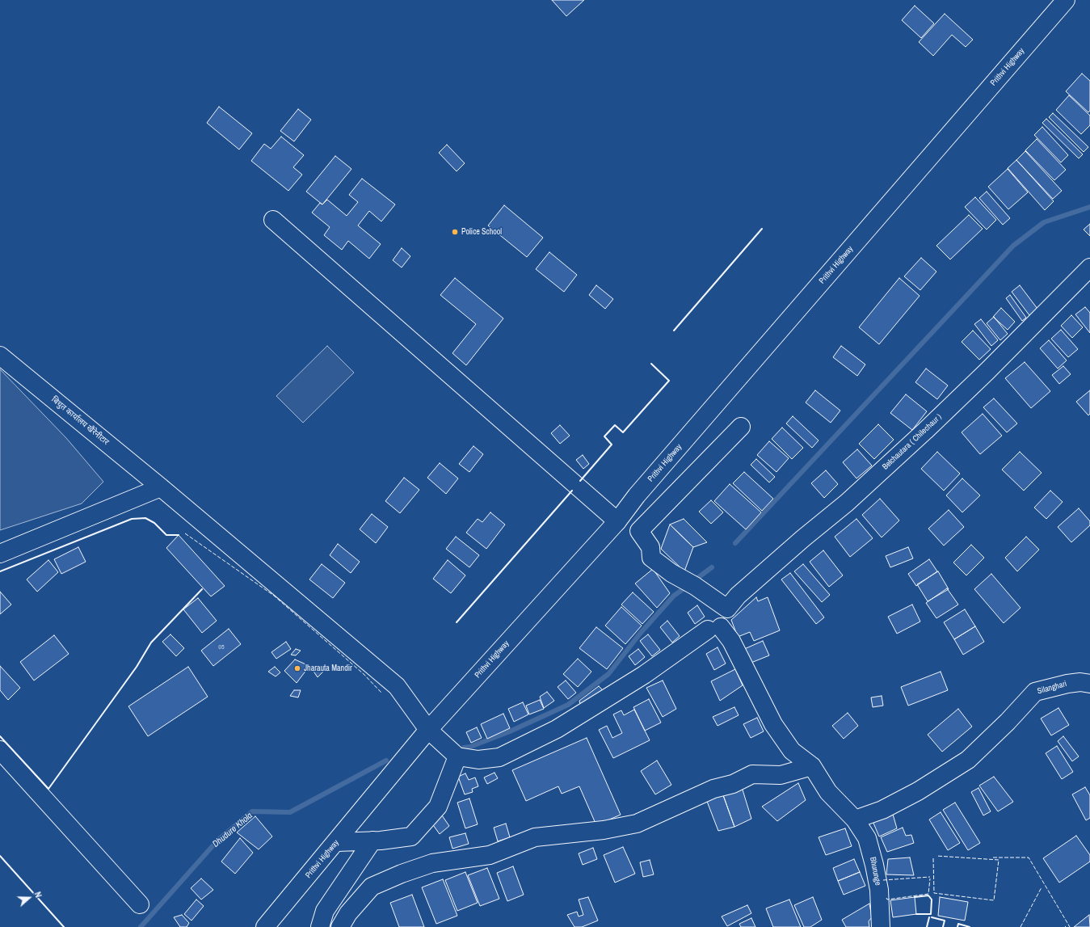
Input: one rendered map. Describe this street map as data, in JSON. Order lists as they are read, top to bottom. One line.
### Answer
{"streets":{"main road":["Prithvi Highway","बिधुत कार्यालय खैरेनीटार","Belchautara ( Chilechaur )","Silanghari","Bhurunge"]},"crossings":[["Prithvi Highway","बिधुत कार्यालय खैरेनीटार"],["Silanghari","Bhurunge"]],"water":["Dhudure Khola"],"places":["Police School","Jharauta Mandir"],"house_numbers":["05"],"north":"right"}
